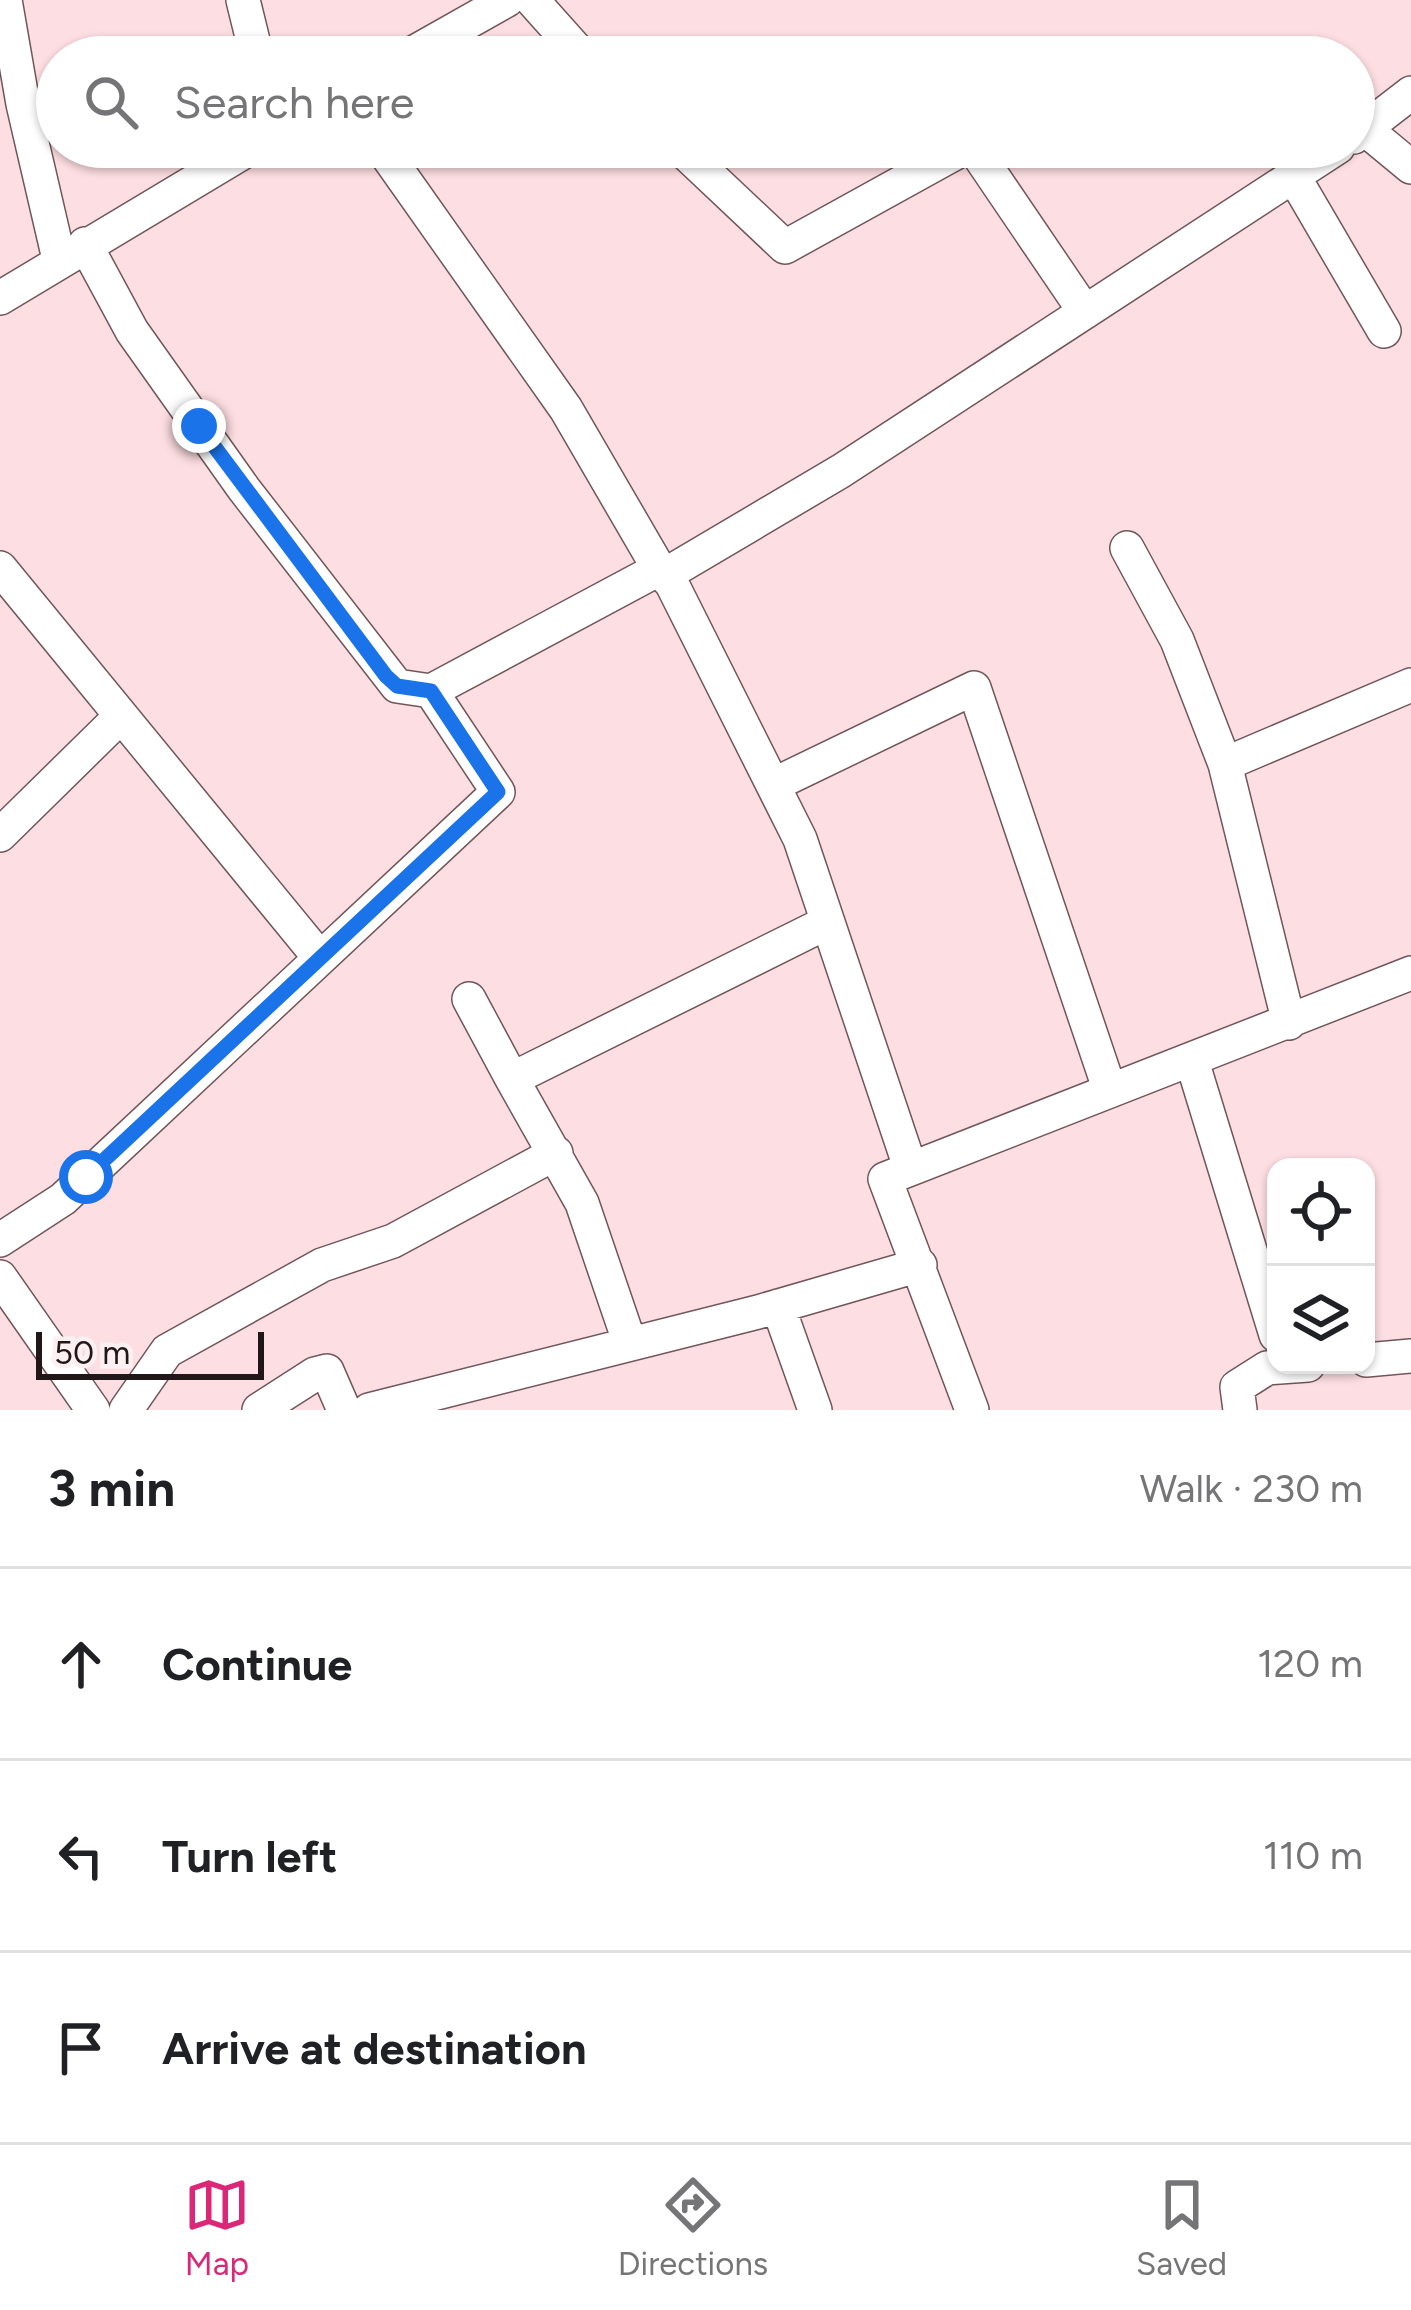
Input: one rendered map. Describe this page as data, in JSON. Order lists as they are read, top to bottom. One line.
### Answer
{"scale_bar":"50 m","page":{"search":"Search here","scale":"50 m","heading":["3 min","Walk · 230 m"],"list":[["Continue","120 m"],["Turn left","110 m"],"Arrive at destination"],"nav":["Map","Directions","Saved"]}}
